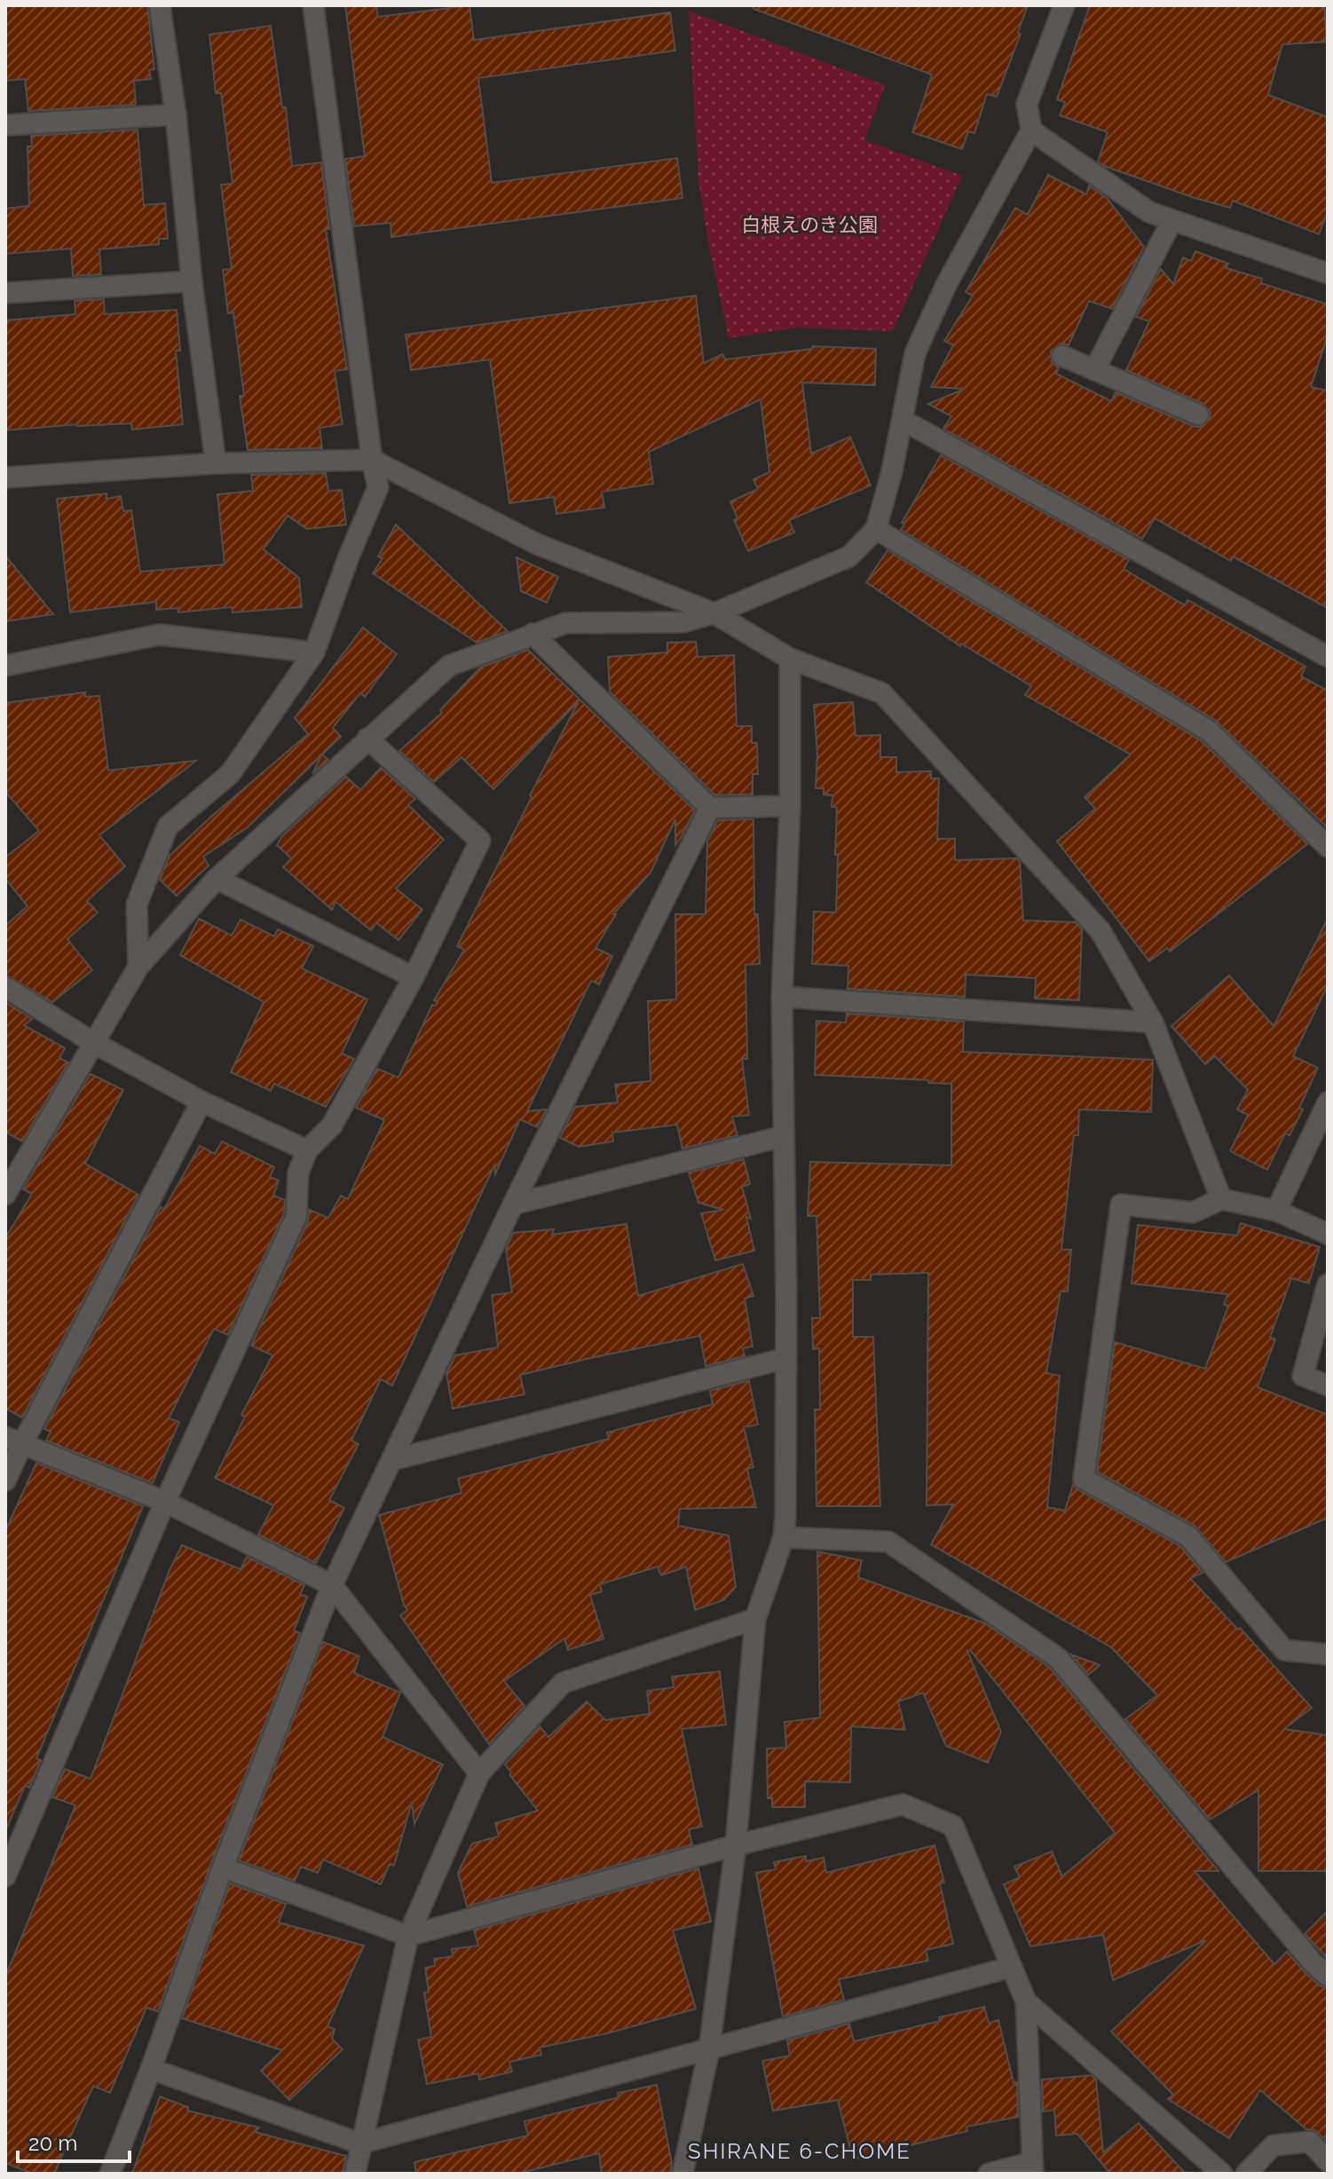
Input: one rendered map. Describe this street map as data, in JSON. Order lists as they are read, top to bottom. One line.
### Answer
{"districts":["SHIRANE 6-CHOME"],"parks":["白根えのき公園"],"scale_bar":"20 m"}
